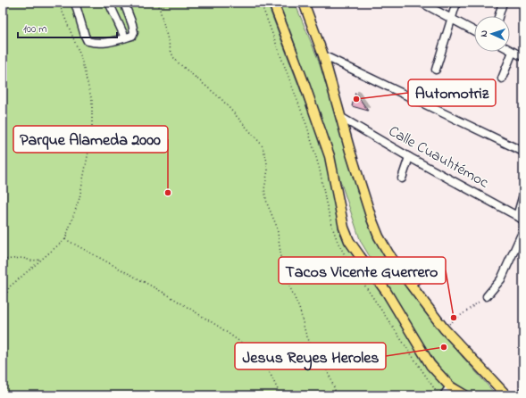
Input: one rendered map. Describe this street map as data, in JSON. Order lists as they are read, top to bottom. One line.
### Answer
{"streets":{"street":["Calle Cuauhtémoc"]},"places":["Automotriz","Parque Alameda 2000","Tacos Vicente Guerrero","Jesus Reyes Heroles"],"scale_bar":"100 m","north":"left"}
